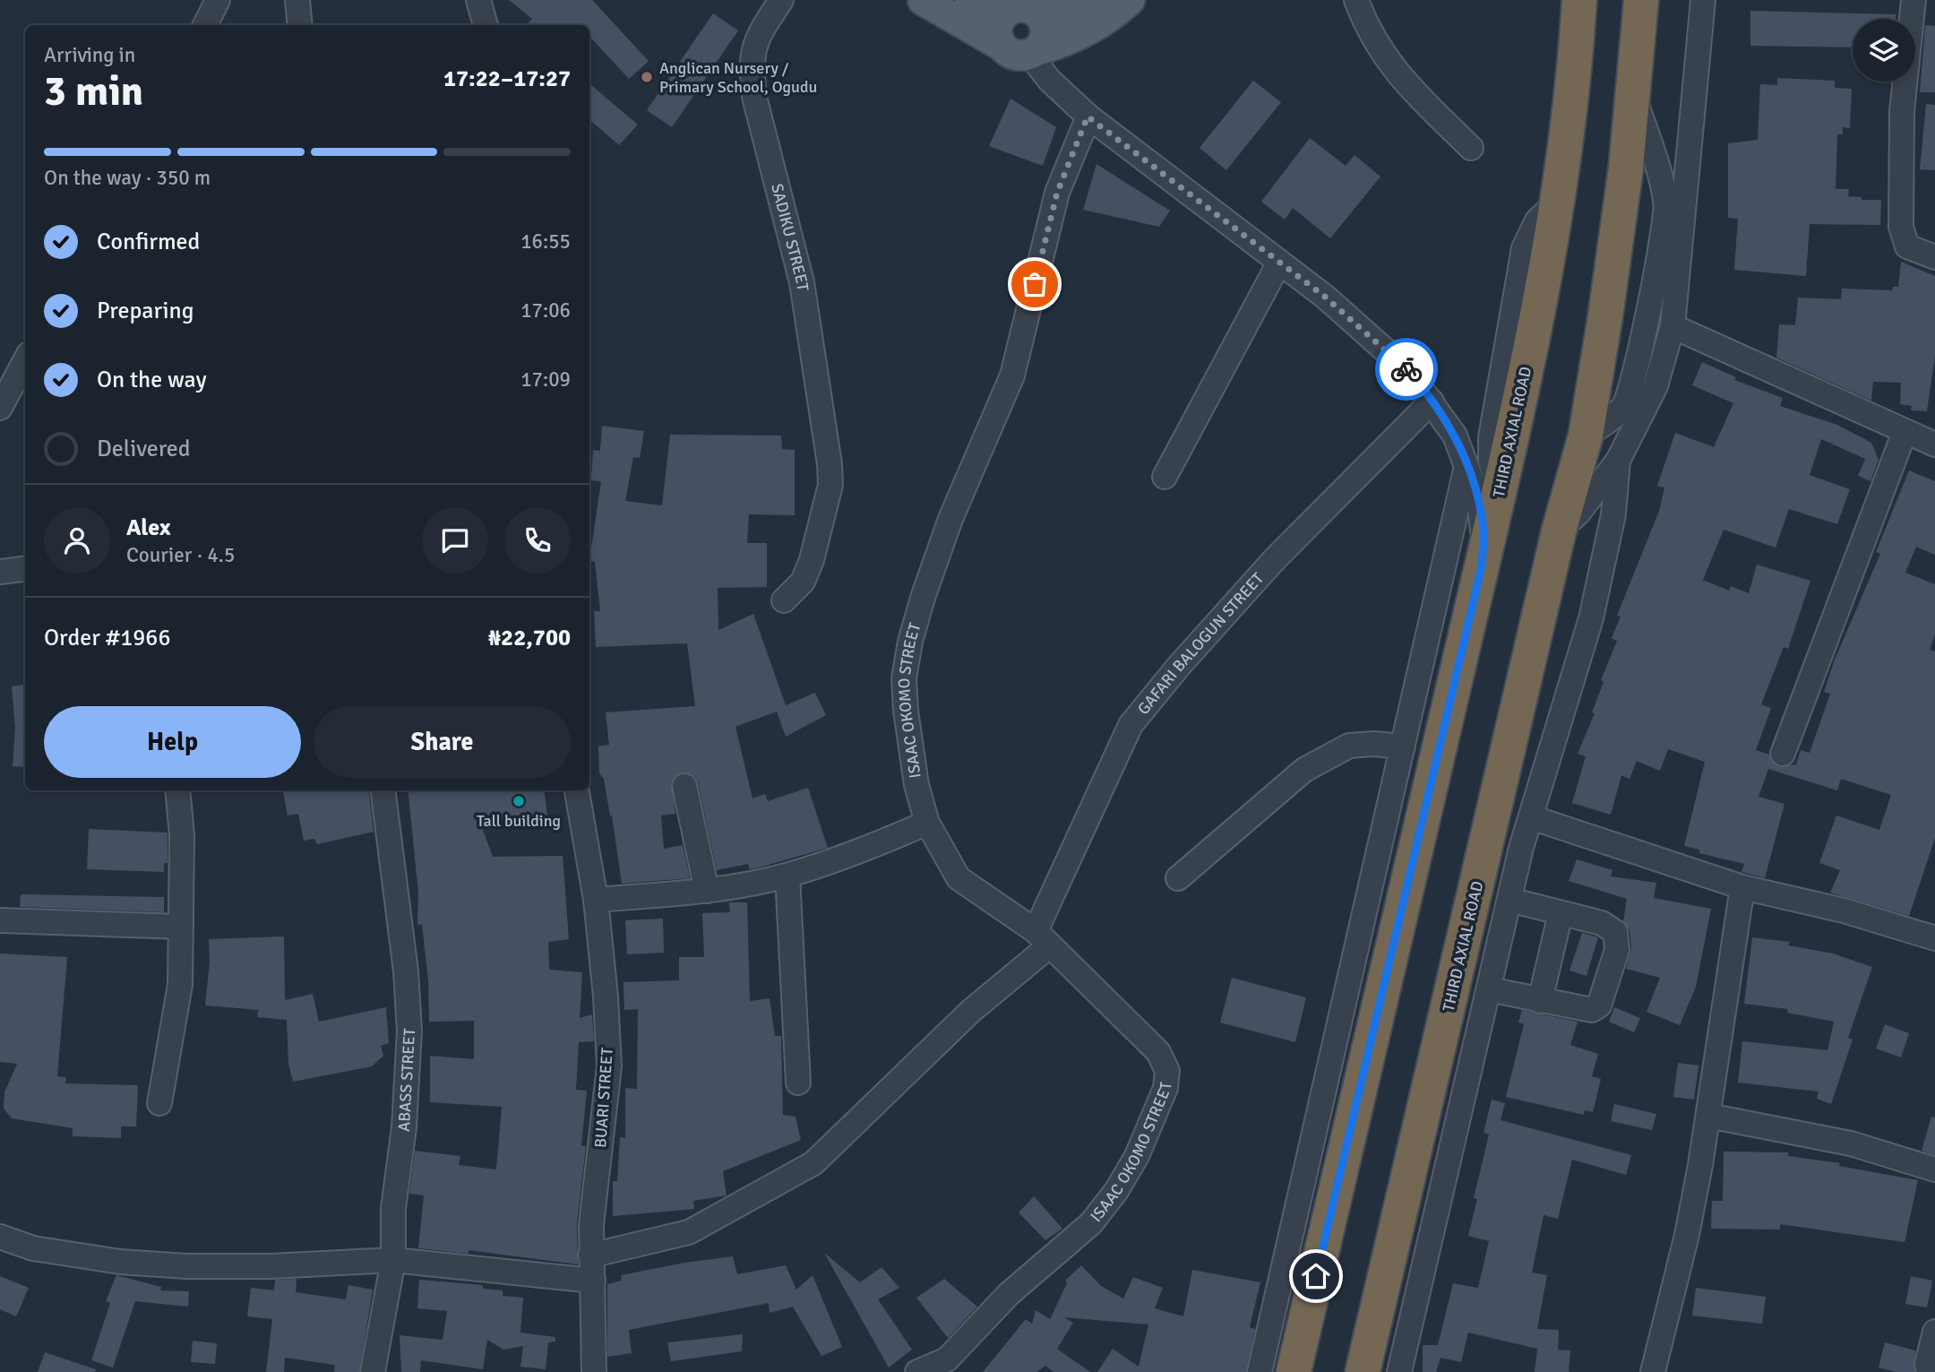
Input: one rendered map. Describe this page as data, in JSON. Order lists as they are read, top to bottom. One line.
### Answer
{"streets":{"highway":["THIRD AXIAL ROAD"],"street":["SADIKU STREET","GAFARI BALOGUN STREET","ISAAC OKOMO STREET","ABASS STREET","BUARI STREET"]},"crossings":[["GAFARI BALOGUN STREET","ISAAC OKOMO STREET"]],"places":["Anglican Nursery / Primary School, Ogudu","Tall building"],"page":{"heading":["3 min","Arriving in","17:22–17:27"],"panel":["Alex","Courier · 4.5","Order #1966","₦22,700"],"bar":"On the way · 350 m","list":[["Confirmed","16:55"],["Preparing","17:06"],["On the way","17:09"],"Delivered"],"buttons":["Help","Share"]}}
